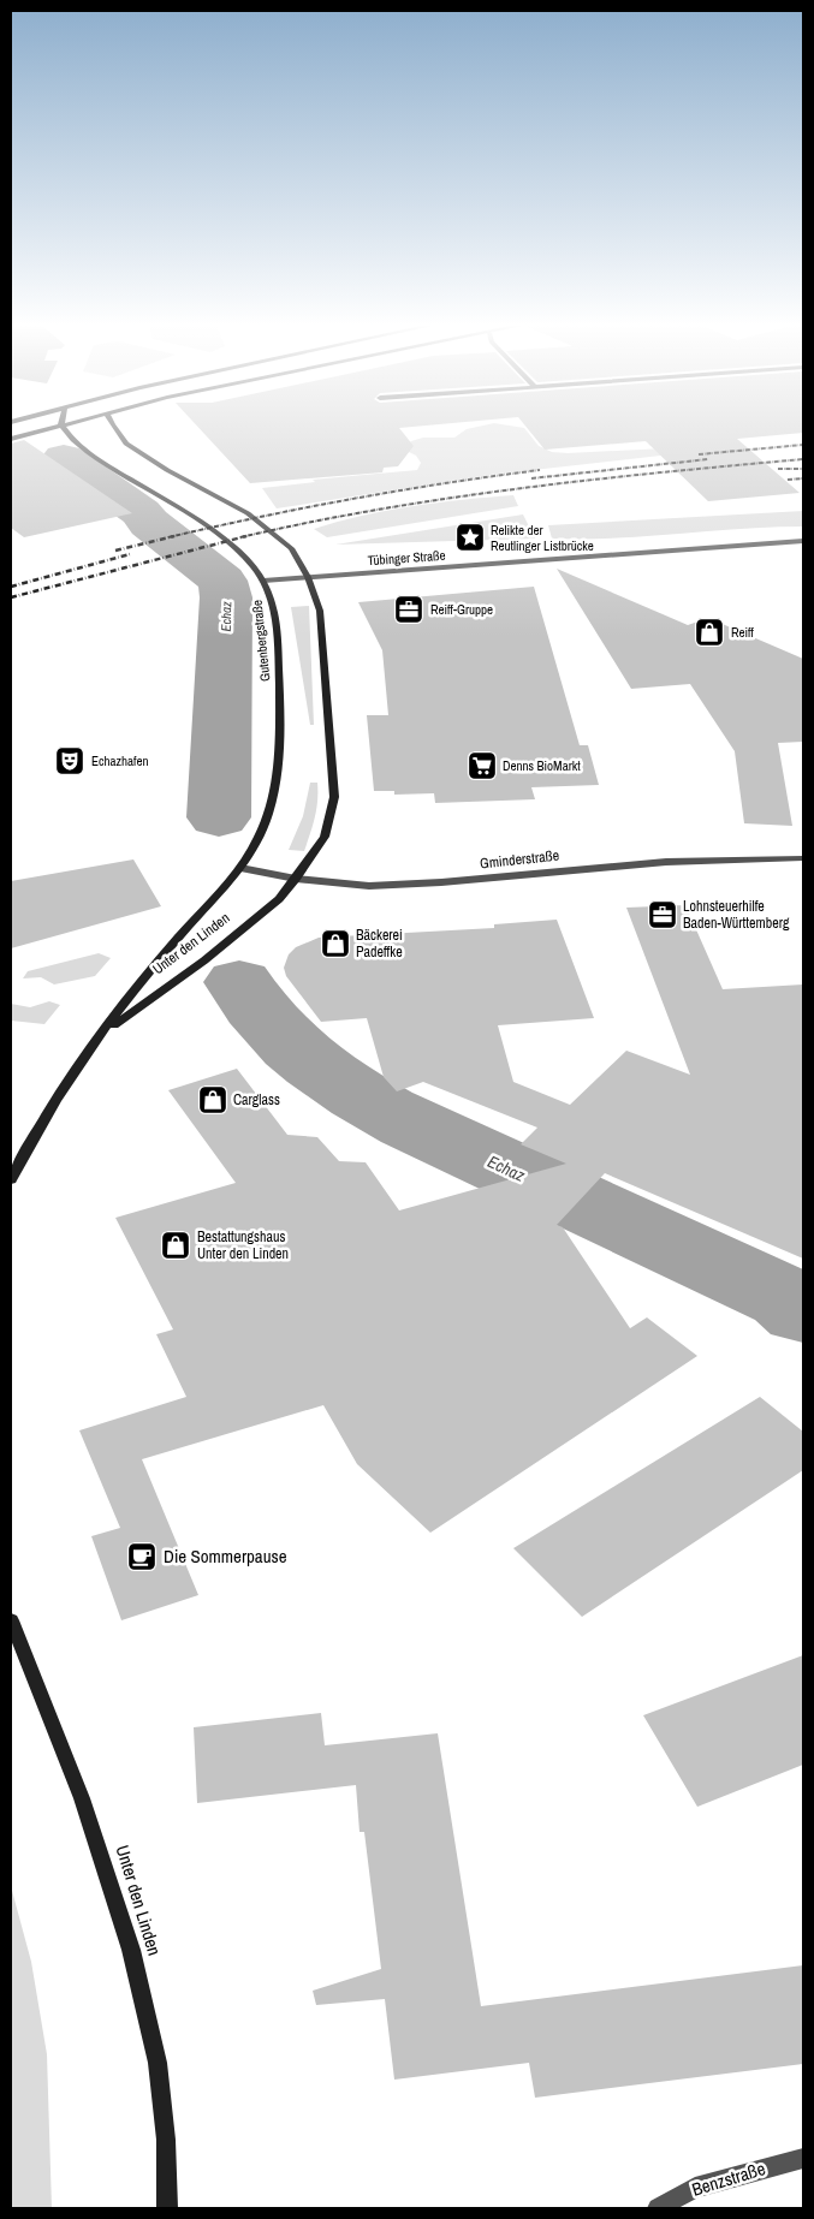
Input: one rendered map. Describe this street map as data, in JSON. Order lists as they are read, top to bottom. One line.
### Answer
{"streets":{"main road":["Gutenbergstraße","Unter den Linden"],"street":["Tübinger Straße","Gminderstraße","Benzstraße"]},"crossings":[["Tübinger Straße","Gutenbergstraße"],["Gutenbergstraße","Gminderstraße"],["Gutenbergstraße","Unter den Linden"],["Gminderstraße","Unter den Linden"]],"water":["Echaz"],"places":{"place":["Relikte der Reutlinger Listbrücke"],"office":["Reiff-Gruppe","Lohnsteuerhilfe Baden-Württemberg"],"shop":["Reiff","Bäckerei Padeffke","Carglass","Bestattungshaus Unter den Linden"],"theatre":["Echazhafen"],"supermarket":["Denns BioMarkt"],"cafe":["Die Sommerpause"]}}
